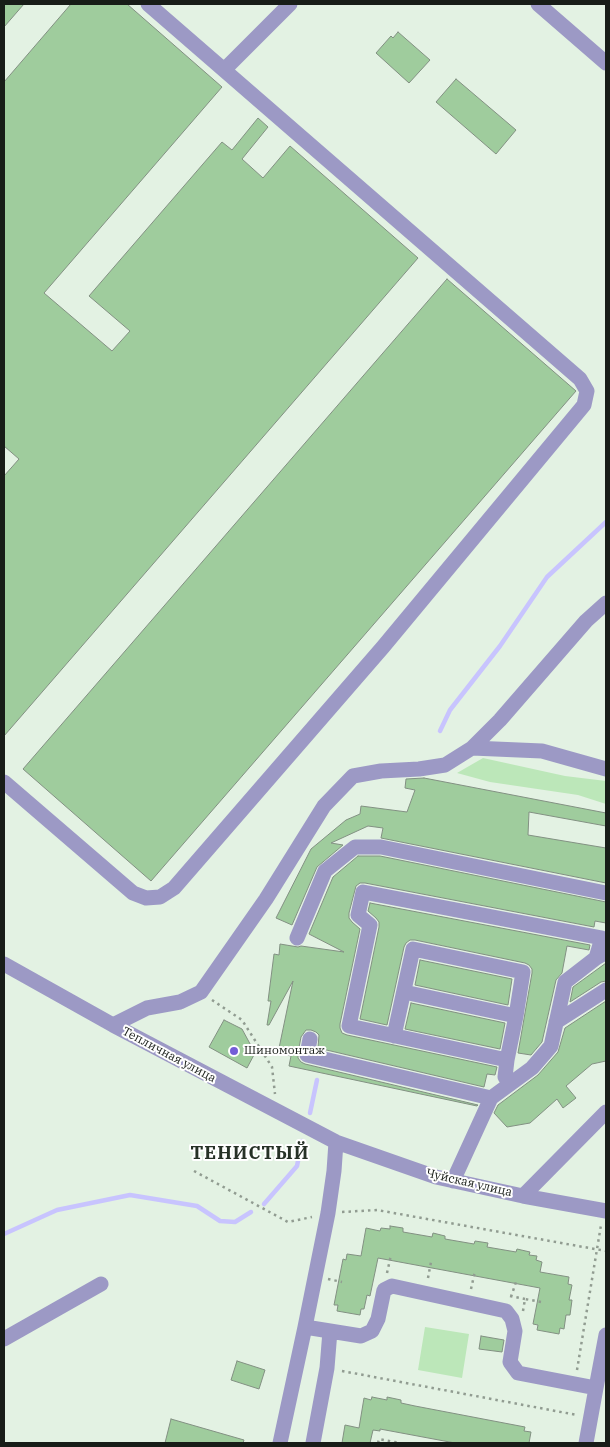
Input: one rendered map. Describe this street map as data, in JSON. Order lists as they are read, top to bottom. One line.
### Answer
{"streets":{"street":["Тепличная улица","Чуйская улица"]},"crossings":[["Тепличная улица","Чуйская улица"]],"districts":["ТЕНИСТЫЙ"],"places":["Шиномонтаж"]}
